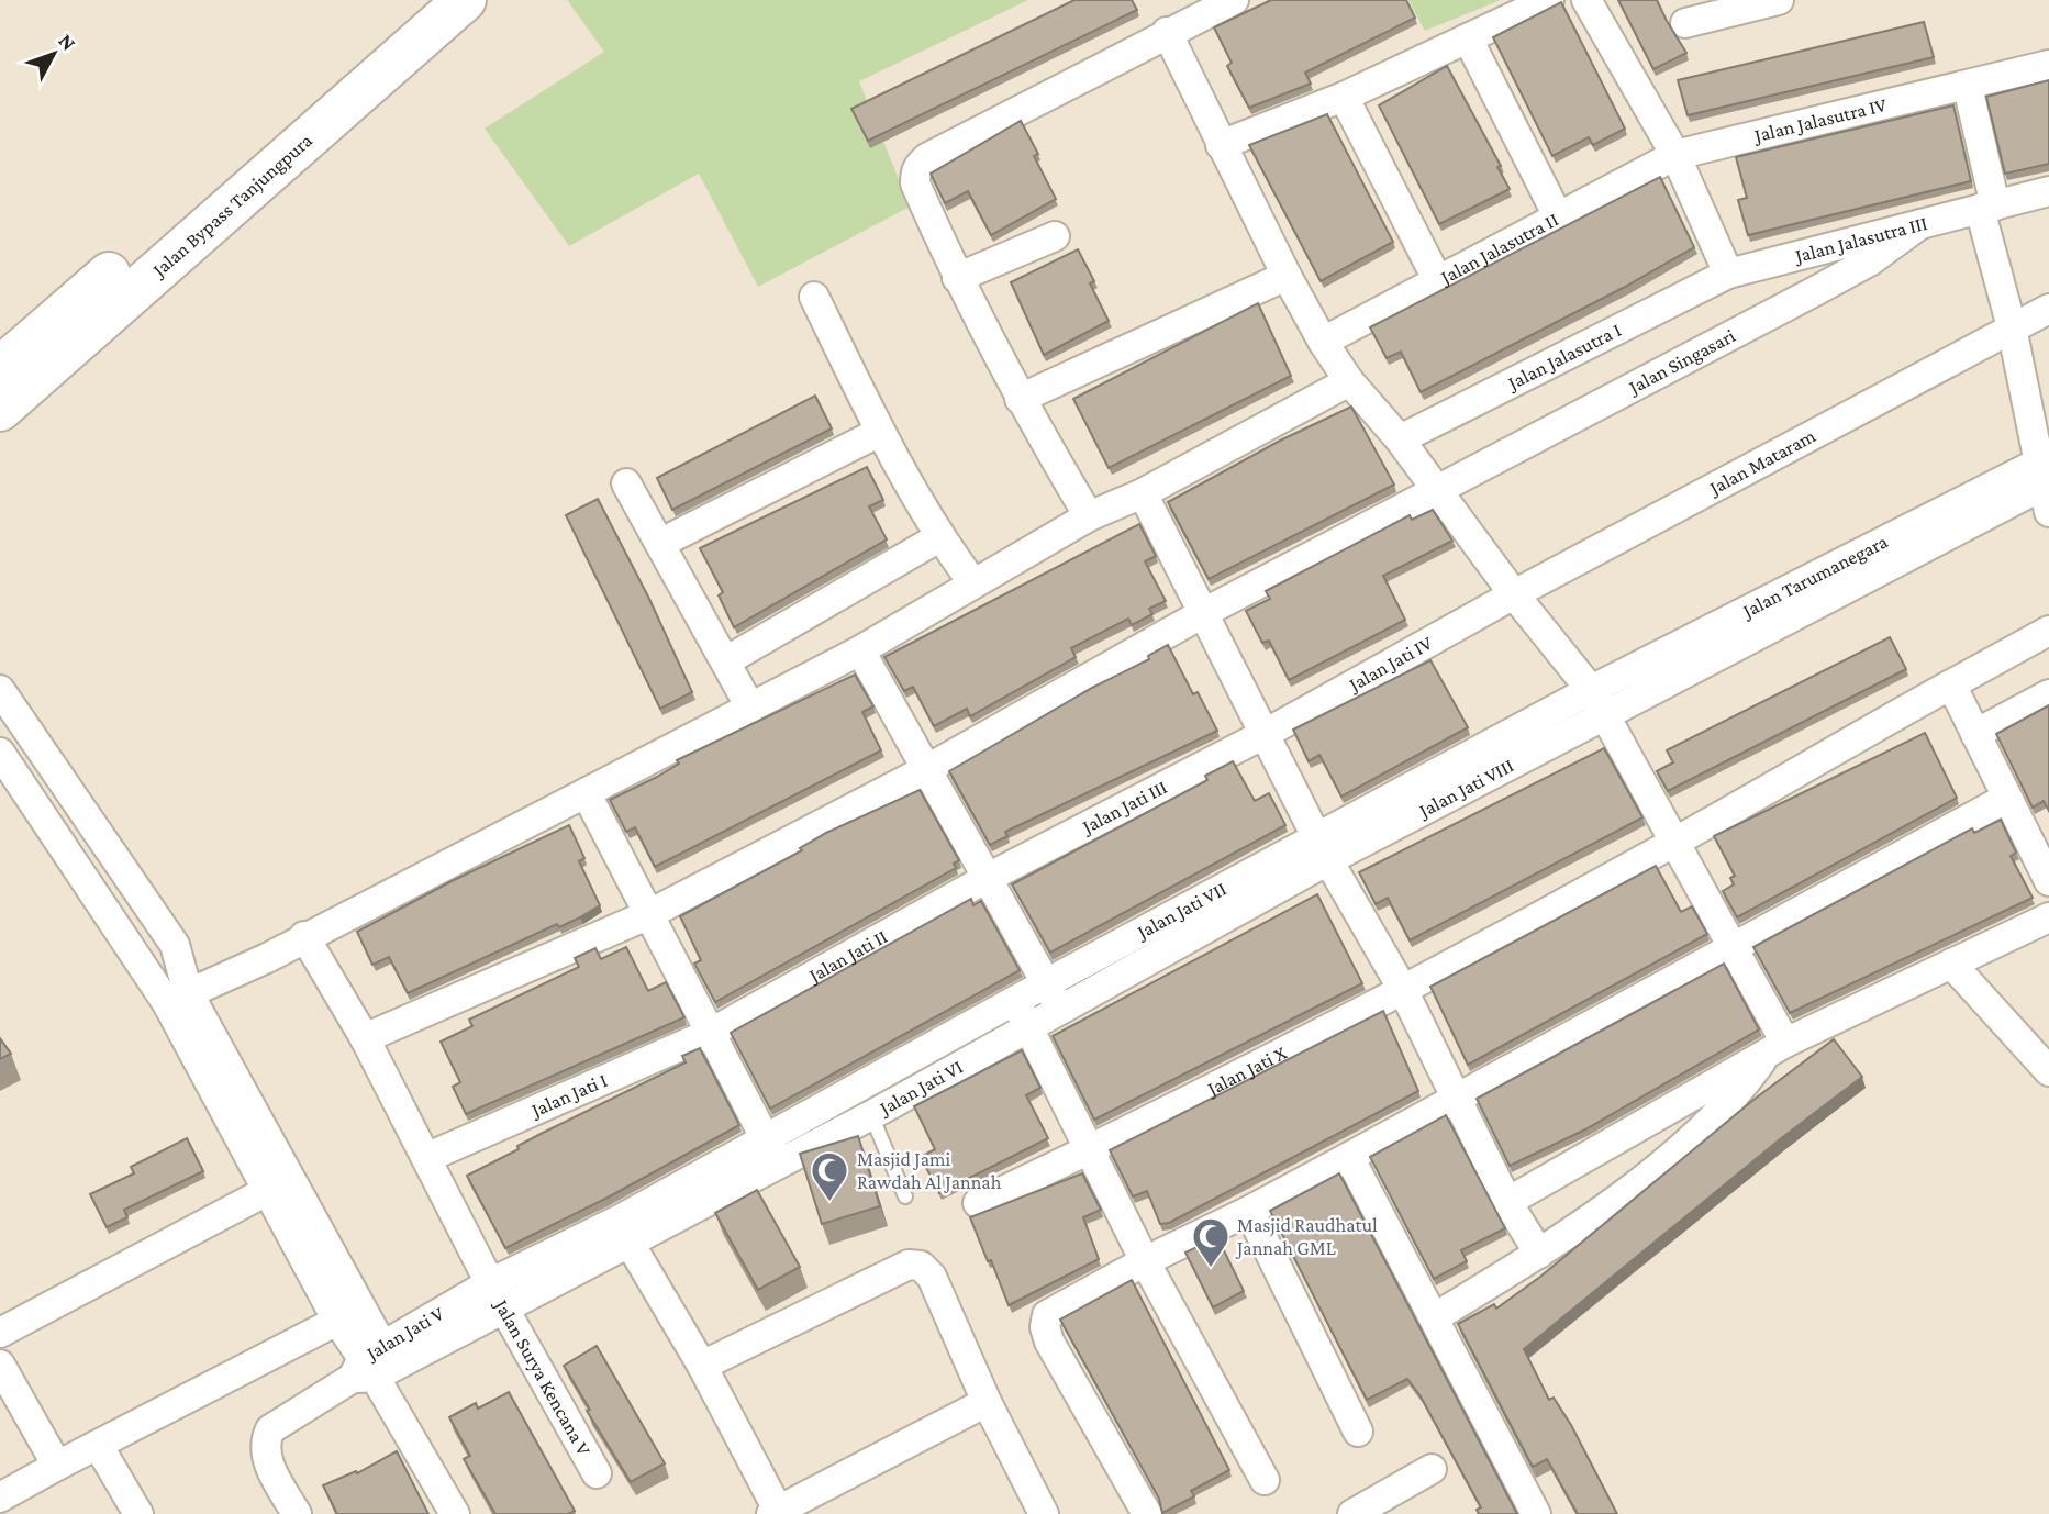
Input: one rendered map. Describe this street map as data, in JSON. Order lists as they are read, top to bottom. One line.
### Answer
{"streets":{"highway":["Jalan Bypass Tanjungpura"],"street":["Jalan Jalasutra IV","Jalan Jalasutra III","Jalan Jalasutra II","Jalan Jalasutra I","Jalan Singasari","Jalan Mataram","Jalan Tarumanegara","Jalan Jati IV","Jalan Jati VIII","Jalan Jati III","Jalan Jati VII","Jalan Jati II","Jalan Jati X","Jalan Jati VI","Jalan Jati I","Jalan Jati V","Jalan Surya Kencana V"]},"crossings":[["Jalan Jalasutra IV","Jalan Jalasutra II"],["Jalan Jalasutra III","Jalan Jalasutra I"],["Jalan Jalasutra III","Jalan Singasari"],["Jalan Singasari","Jalan Surya Kencana V"],["Jalan Mataram","Jalan Jati IV"],["Jalan Tarumanegara","Jalan Jati VIII"],["Jalan Jati IV","Jalan Jati III"],["Jalan Jati VIII","Jalan Jati VII"],["Jalan Jati III","Jalan Jati II"],["Jalan Jati VII","Jalan Jati VI"],["Jalan Jati II","Jalan Jati I"],["Jalan Jati VI","Jalan Jati V"],["Jalan Jati I","Jalan Surya Kencana V"],["Jalan Jati V","Jalan Surya Kencana V"]],"places":{"mosque":["Masjid Jami Rawdah Al Jannah","Masjid Raudhatul Jannah GML"]},"north":"top right"}
